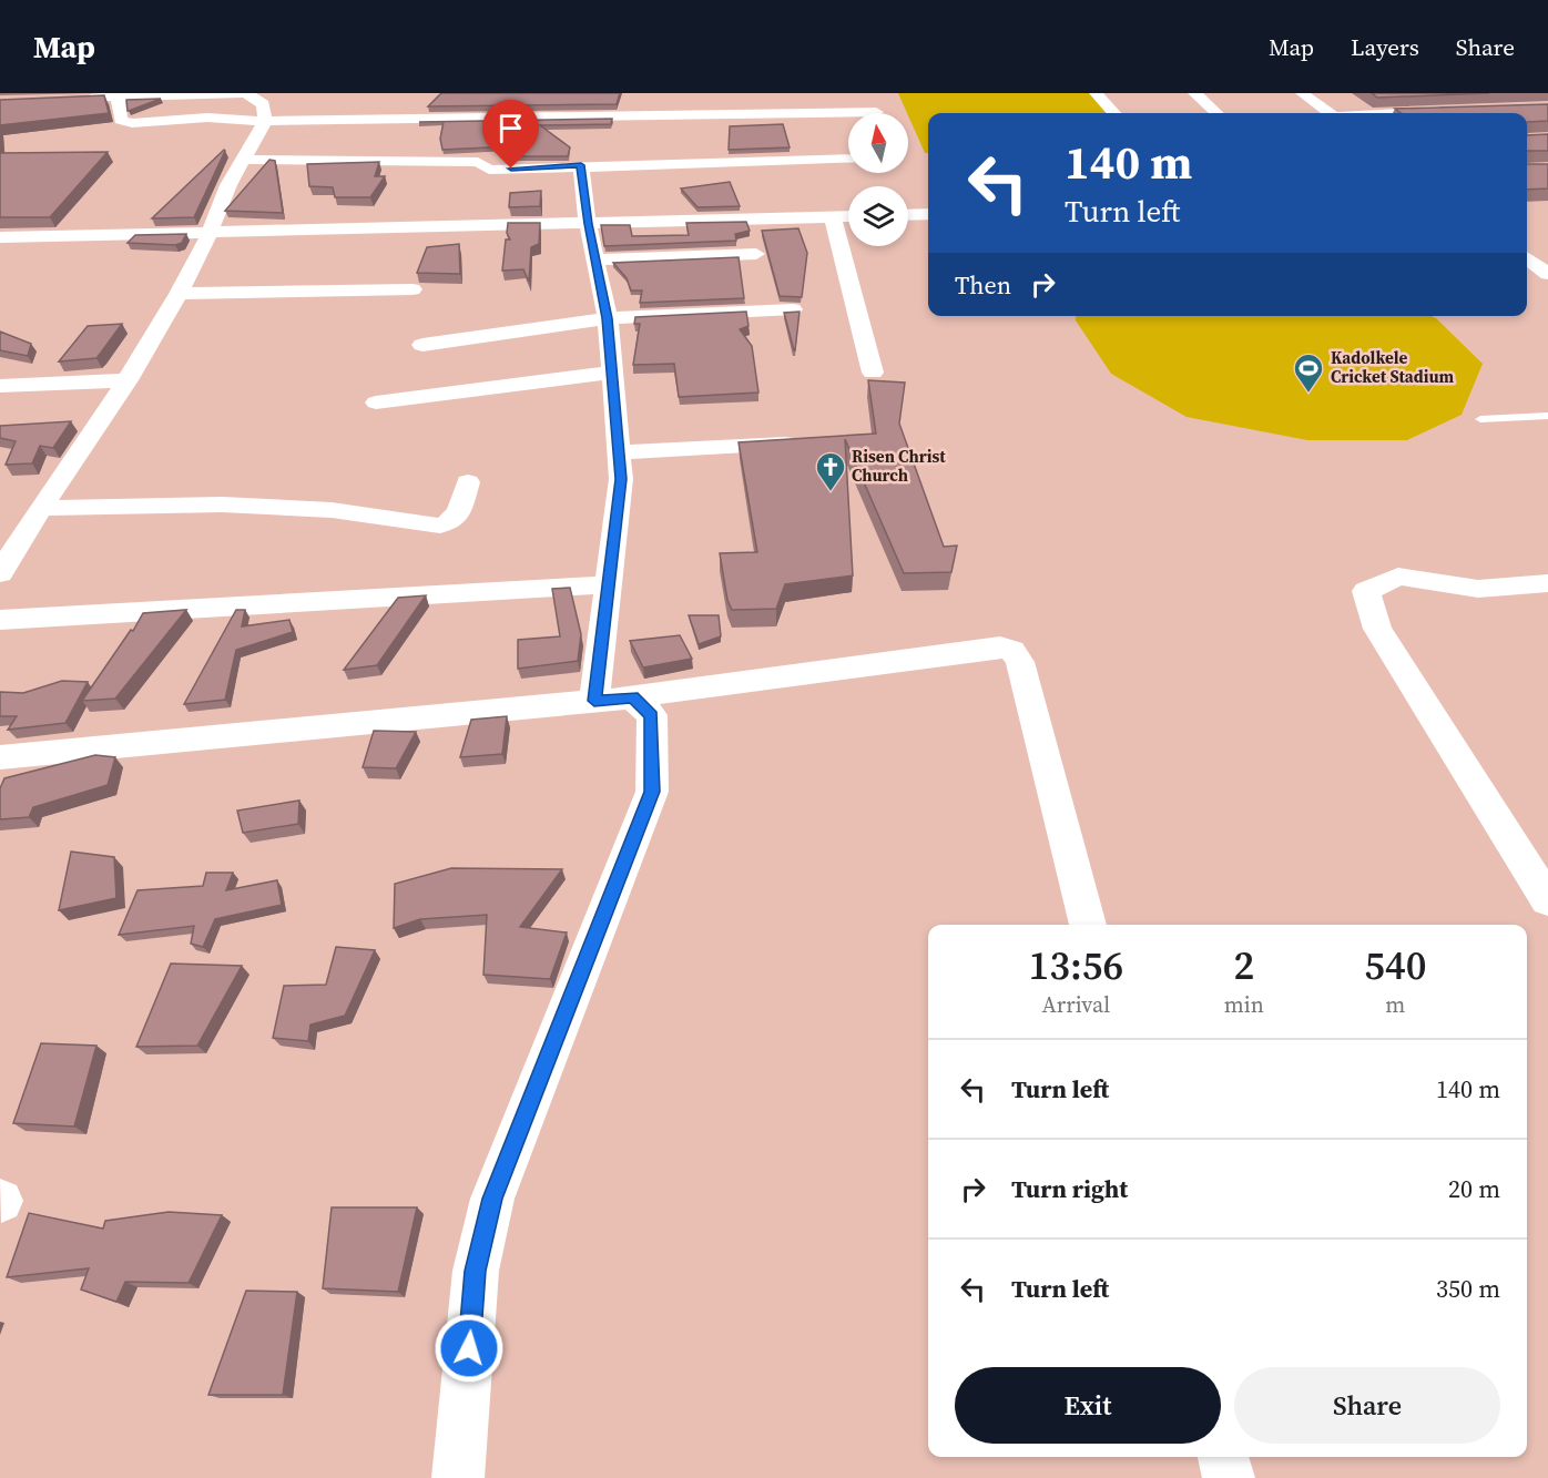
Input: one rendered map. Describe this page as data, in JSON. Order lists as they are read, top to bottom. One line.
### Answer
{"places":{"sports":["Kadolkele Cricket Stadium"],"church":["Risen Christ Church"]},"north":"top","page":{"header":"Map","nav":["Map","Layers","Share"],"turn":["140 m","Turn left"],"then":"Then","eta":["13:56","Arrival","2","min","540","m"],"list":[{"name":"Turn left","value":"140 m"},{"name":"Turn right","value":"20 m"},{"name":"Turn left","value":"350 m"}],"buttons":["Exit","Share"]}}
